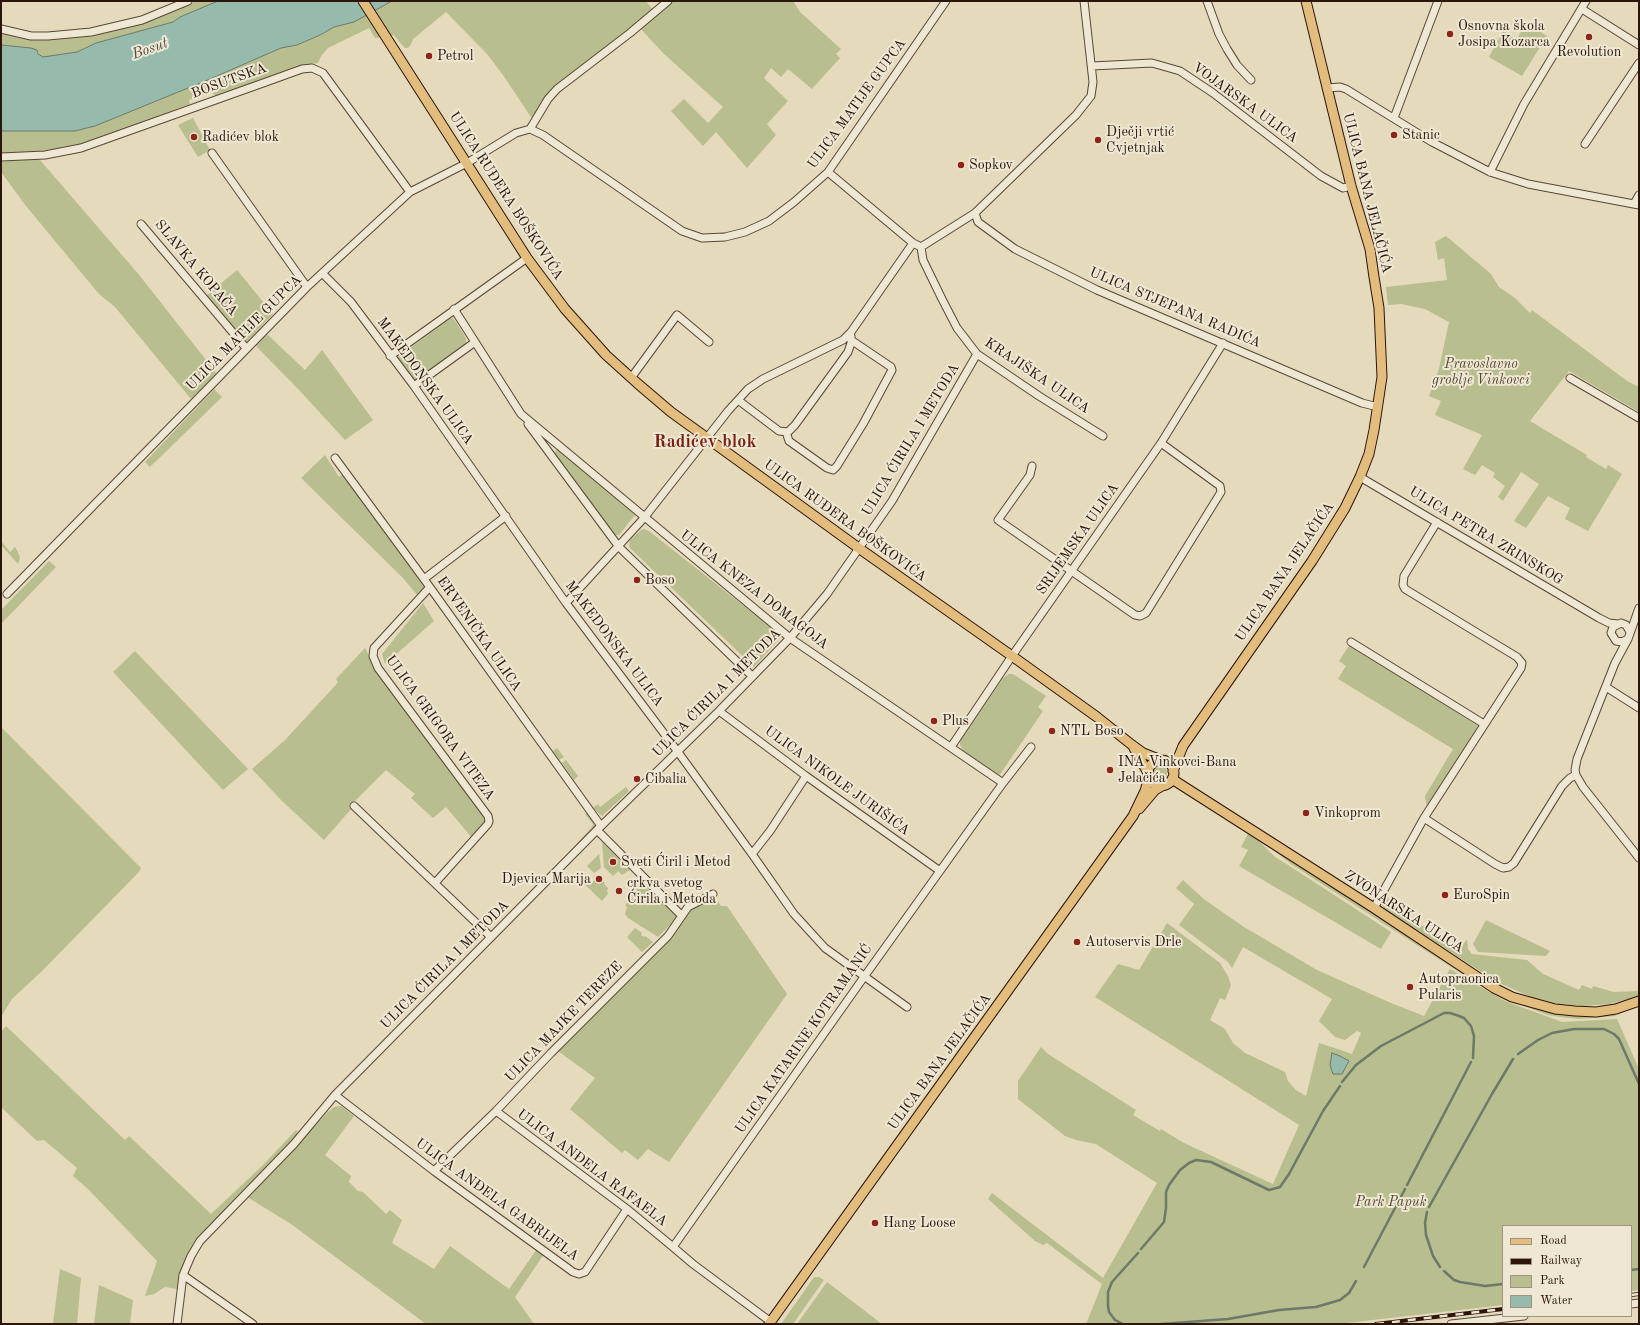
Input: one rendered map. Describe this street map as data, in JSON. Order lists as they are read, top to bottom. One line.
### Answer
{"streets":{"main road":["ULICA BANA JELAČIĆA","ULICA RUĐERA BOŠKOVIĆA","ZVONARSKA ULICA"],"street":["BOSUTSKA","VOJARSKA ULICA","ULICA MATIJE GUPCA","SLAVKA KOPAČA","ULICA STJEPANA RADIĆA","KRAJIŠKA ULICA","MAKEDONSKA ULICA","ULICA ĆIRILA I METODA","ULICA PETRA ZRINSKOG","SRIJEMSKA ULICA","ULICA KNEZA DOMAGOJA","ERVENIČKA ULICA","ULICA GRIGORA VITEZA","ULICA NIKOLE JURIŠIĆA","ULICA MAJKE TEREZE","ULICA KATARINE KOTRAMANIĆ","ULICA ANĐELA RAFAELA","ULICA ANĐELA GABRIJELA"]},"crossings":[["BOSUTSKA","ULICA MATIJE GUPCA"],["VOJARSKA ULICA","ULICA BANA JELAČIĆA"],["ULICA MATIJE GUPCA","ULICA RUĐERA BOŠKOVIĆA"],["ULICA MATIJE GUPCA","SLAVKA KOPAČA"],["ULICA MATIJE GUPCA","MAKEDONSKA ULICA"],["ULICA BANA JELAČIĆA","ULICA RUĐERA BOŠKOVIĆA"],["ULICA BANA JELAČIĆA","ULICA STJEPANA RADIĆA"],["ULICA BANA JELAČIĆA","ULICA PETRA ZRINSKOG"],["ULICA BANA JELAČIĆA","ZVONARSKA ULICA"],["ULICA RUĐERA BOŠKOVIĆA","ULICA ĆIRILA I METODA"],["ULICA RUĐERA BOŠKOVIĆA","SRIJEMSKA ULICA"],["ULICA RUĐERA BOŠKOVIĆA","ZVONARSKA ULICA"],["ULICA STJEPANA RADIĆA","SRIJEMSKA ULICA"],["KRAJIŠKA ULICA","ULICA ĆIRILA I METODA"],["MAKEDONSKA ULICA","ULICA ĆIRILA I METODA"],["MAKEDONSKA ULICA","ULICA KATARINE KOTRAMANIĆ"],["ULICA ĆIRILA I METODA","ULICA KNEZA DOMAGOJA"],["ULICA ĆIRILA I METODA","ERVENIČKA ULICA"],["ULICA ĆIRILA I METODA","ULICA NIKOLE JURIŠIĆA"],["ULICA ĆIRILA I METODA","ULICA ANĐELA GABRIJELA"],["SRIJEMSKA ULICA","ULICA KNEZA DOMAGOJA"],["ULICA KNEZA DOMAGOJA","ULICA KATARINE KOTRAMANIĆ"],["ERVENIČKA ULICA","ULICA GRIGORA VITEZA"],["ERVENIČKA ULICA","ULICA MAJKE TEREZE"],["ULICA NIKOLE JURIŠIĆA","ULICA KATARINE KOTRAMANIĆ"],["ULICA MAJKE TEREZE","ULICA ANĐELA RAFAELA"],["ULICA MAJKE TEREZE","ULICA ANĐELA GABRIJELA"],["ULICA KATARINE KOTRAMANIĆ","ULICA ANĐELA RAFAELA"],["ULICA ANĐELA RAFAELA","ULICA ANĐELA GABRIJELA"]],"districts":["Radićev blok"],"water":["Bosut"],"parks":["Pravoslavno groblje Vinkovci","Park Papuk"],"places":["Osnovna škola Josipa Kozarca","Revolution","Petrol","Stanic","Radićev blok","Dječji vrtić Cvjetnjak","Sopkov","Boso","Plus","NTL Boso","INA Vinkovci-Bana Jelačića","Cibalia","Vinkoprom","Sveti Ćiril i Metod","Djevica Marija","crkva svetog Ćirila i Metoda","EuroSpin","Autoservis Drle","Autopraonica Pularis","Hang Loose"],"legend":["Road","Railway","Park","Water"]}
